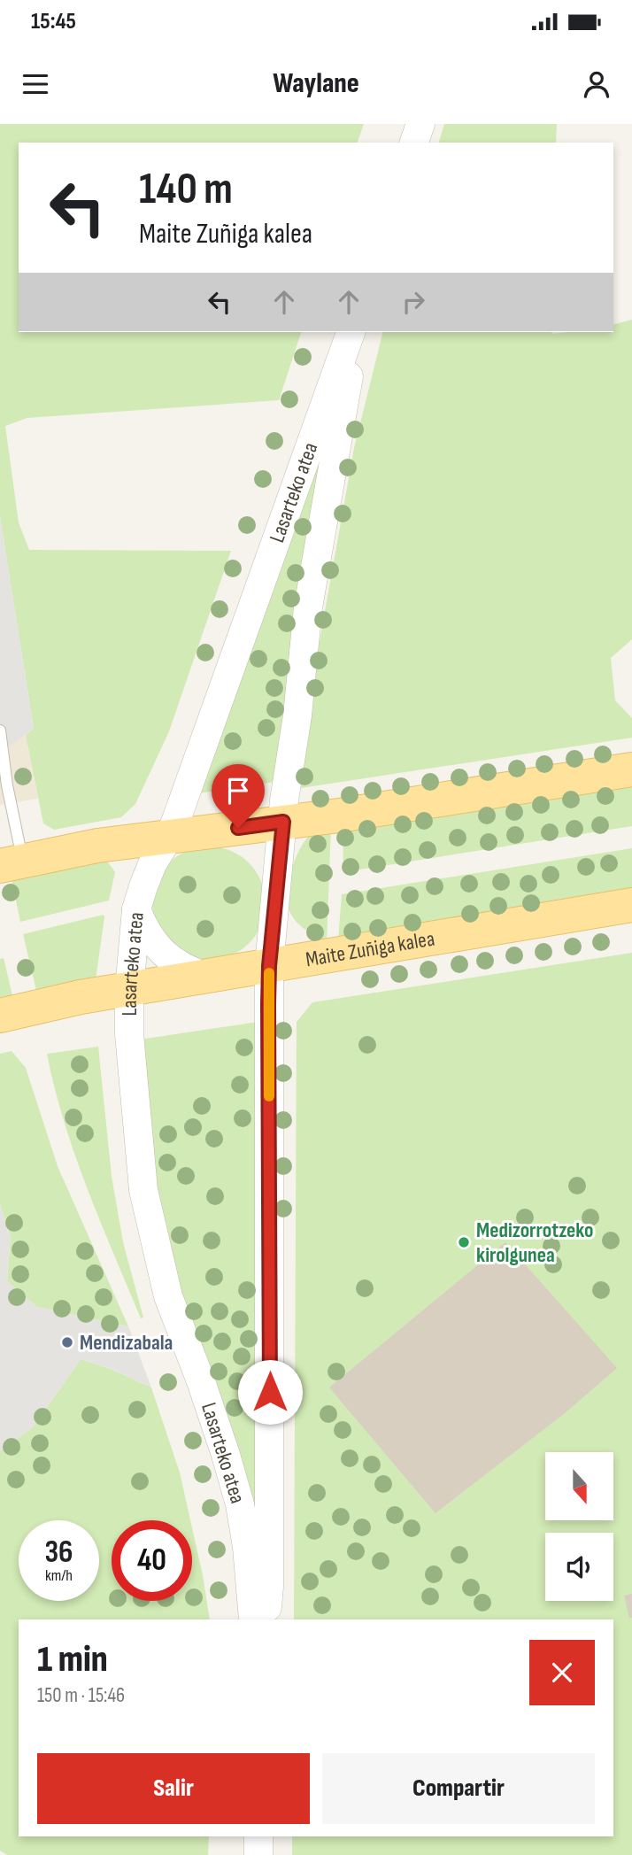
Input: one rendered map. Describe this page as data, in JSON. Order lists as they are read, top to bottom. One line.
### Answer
{"streets":{"main road":["Maite Zuñiga kalea"],"street":["Lasarteko atea"]},"crossings":[["Lasarteko atea","Maite Zuñiga kalea"]],"places":["Medizorrotzeko kirolgunea","Mendizabala"],"north":"bottom","page":{"status":"15:45","header":"Waylane","turn":["140 m","Maite Zuñiga kalea"],"speed":"36 km/h","limit":"40","heading":["1 min","150 m · 15:46"],"buttons":["Salir","Compartir"]}}
